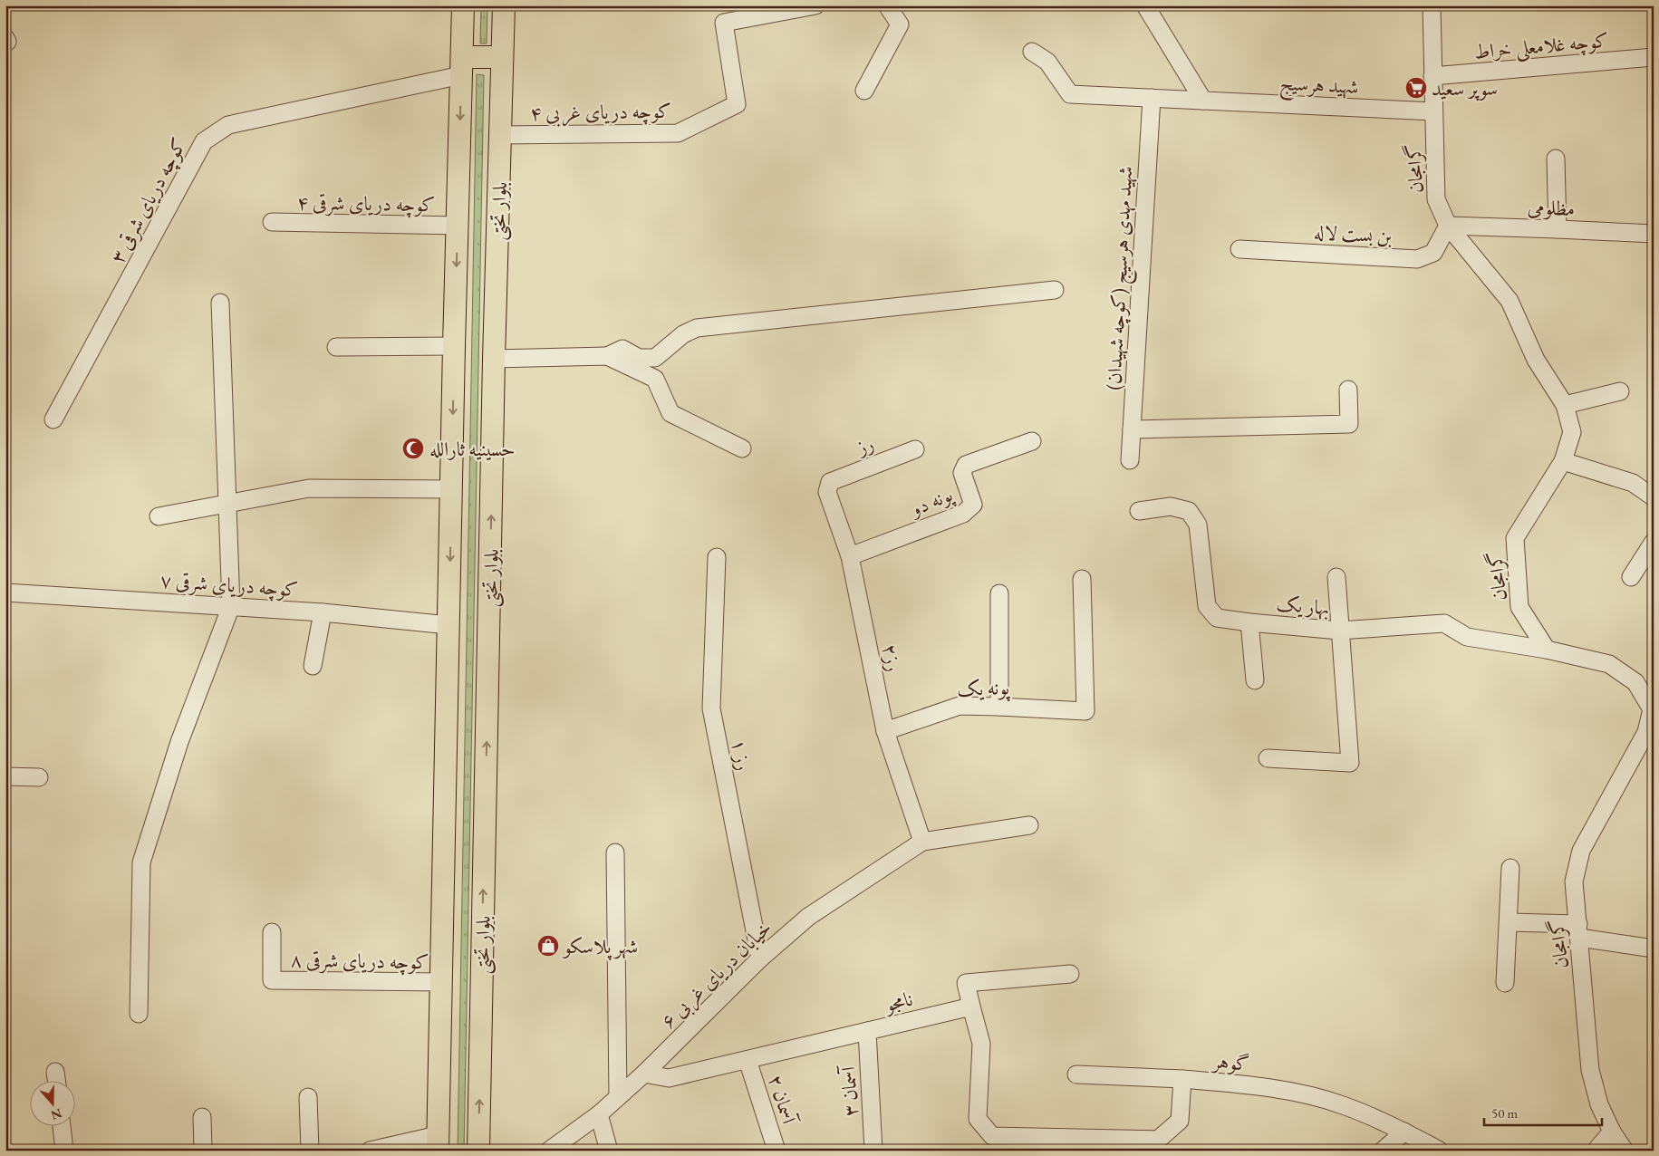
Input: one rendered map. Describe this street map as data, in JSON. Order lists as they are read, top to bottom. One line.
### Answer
{"streets":{"main road":["بلوار تختی"],"street":["کوچه غلامعلی خراط","شهید هرسیج","کوچه دریای غربی ۴","گرامجان","کوچه دریای شرقی ۳","کوچه دریای شرقی ۴","مظلومی","بن بست لاله","شهید مهدی هرسیج (کوچه شهیدان)","رز","پونه دو","کوچه دریای شرقی ۷","بهار یک","رز۲","پونه یک","رز ۱","کوچه دریای شرقی ۸","خیابان دریای غربی ۶","نامجو","گوهر","آسمان ۳","آسمان ۲"]},"crossings":[["کوچه غلامعلی خراط","گرامجان"],["شهید هرسیج","گرامجان"],["شهید هرسیج","شهید مهدی هرسیج (کوچه شهیدان)"],["کوچه دریای غربی ۴","بلوار تختی"],["گرامجان","مظلومی"],["گرامجان","بن بست لاله"],["گرامجان","بهار یک"],["کوچه دریای شرقی ۳","بلوار تختی"],["کوچه دریای شرقی ۴","بلوار تختی"],["مظلومی","بن بست لاله"],["بلوار تختی","کوچه دریای شرقی ۷"],["بلوار تختی","کوچه دریای شرقی ۸"],["رز","رز۲"],["پونه دو","رز۲"],["رز۲","پونه یک"],["رز۲","خیابان دریای غربی ۶"],["رز ۱","خیابان دریای غربی ۶"],["خیابان دریای غربی ۶","نامجو"],["نامجو","آسمان ۳"],["نامجو","آسمان ۲"]],"places":{"supermarket":["سوپر سعید"],"mosque":["حسینیه ثارالله"],"shop":["شهر پلاسکو"]},"scale_bar":"50 m","north":"bottom"}
